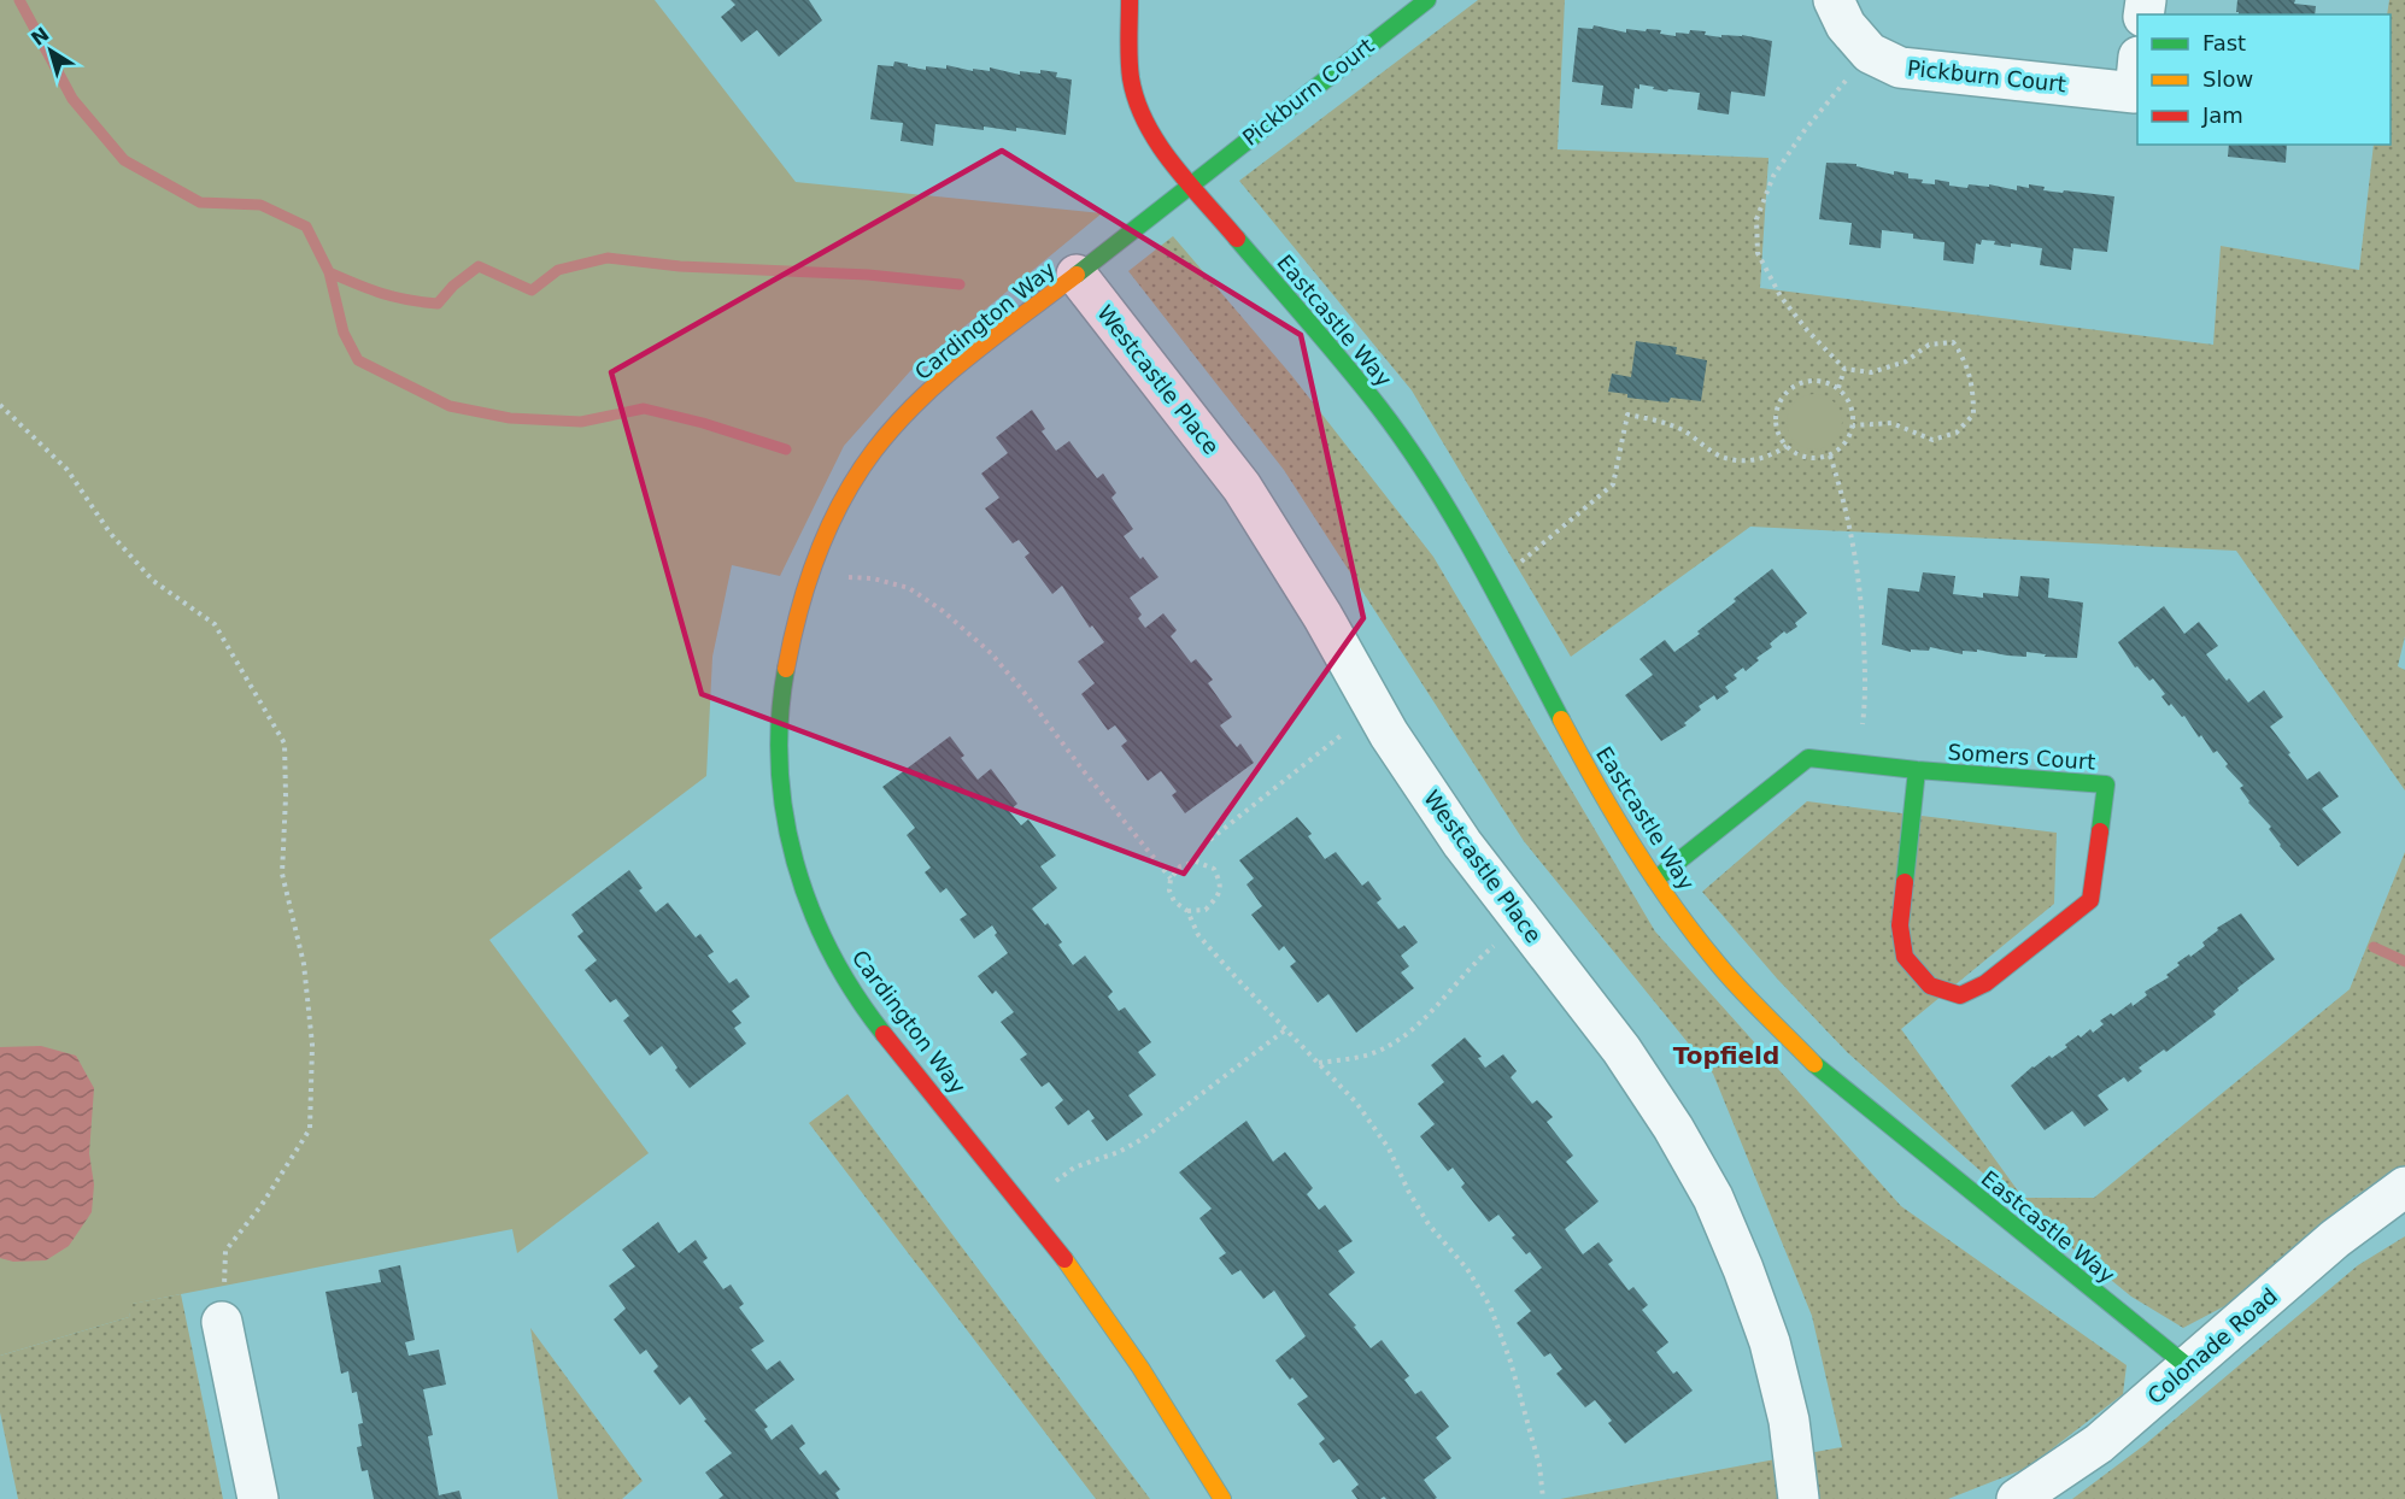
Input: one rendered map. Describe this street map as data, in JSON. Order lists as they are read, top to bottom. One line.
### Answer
{"streets":{"street":["Pickburn Court","Cardington Way","Eastcastle Way","Westcastle Place","Somers Court","Colonade Road"]},"crossings":[["Pickburn Court","Cardington Way"],["Pickburn Court","Eastcastle Way"],["Cardington Way","Eastcastle Way"],["Cardington Way","Westcastle Place"],["Eastcastle Way","Somers Court"],["Eastcastle Way","Colonade Road"]],"districts":["Topfield"],"legend":["Fast","Slow","Jam"],"north":"top left"}
